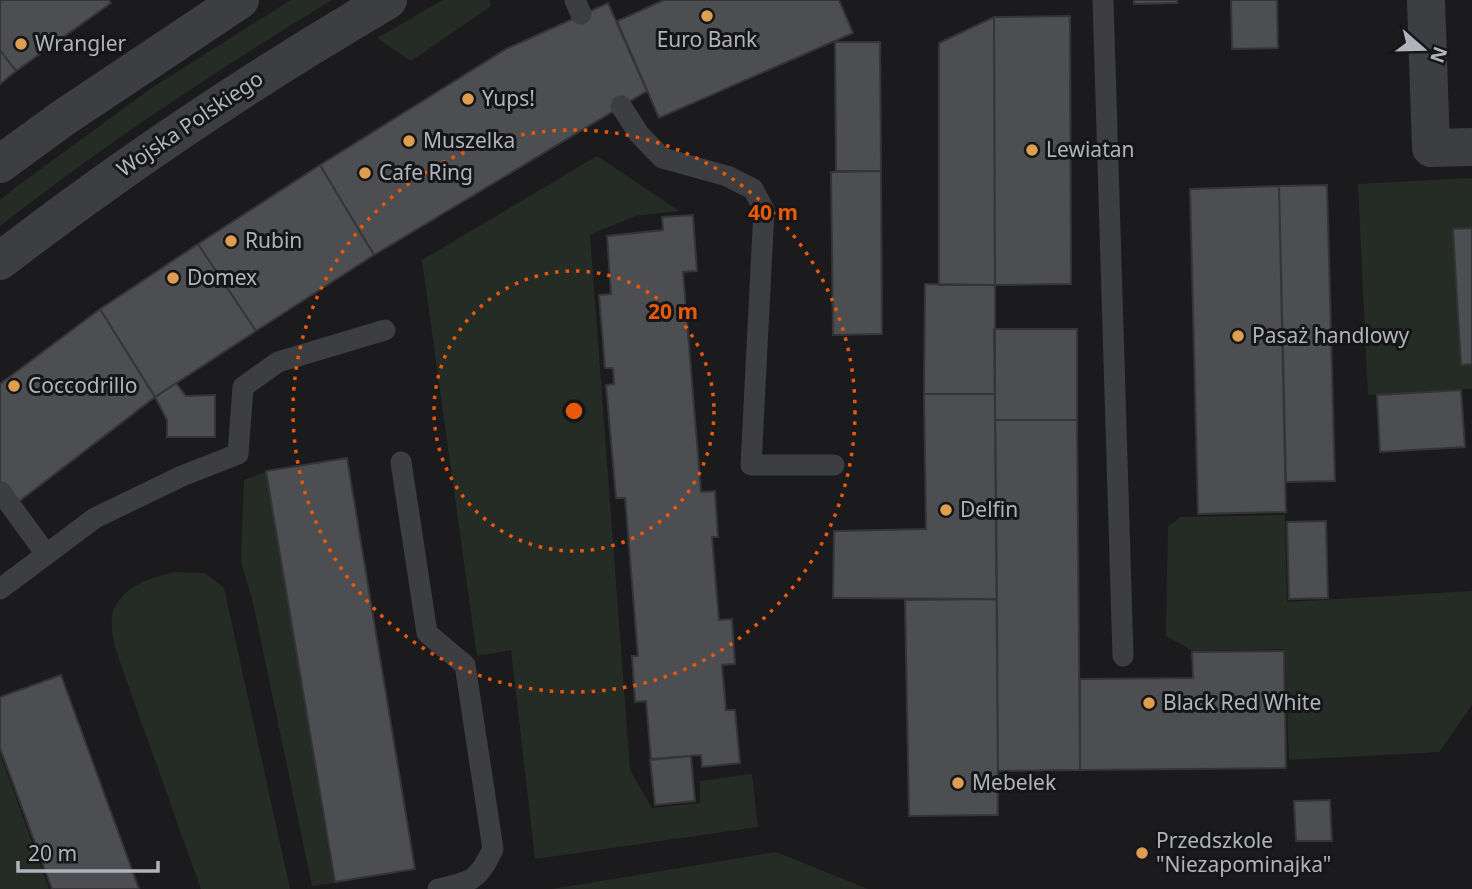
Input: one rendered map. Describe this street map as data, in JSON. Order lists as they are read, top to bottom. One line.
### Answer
{"streets":{"street":["Wojska Polskiego"]},"places":["Euro Bank","Wrangler","Yups!","Muszelka","Lewiatan","Cafe Ring","Rubin","Domex","Pasaż handlowy","Coccodrillo","Delfin","Black Red White","Mebelek","Przedszkole \"Niezapominajka\""],"scale_bar":"20 m","north":"right","rings":["40 m","20 m"]}
